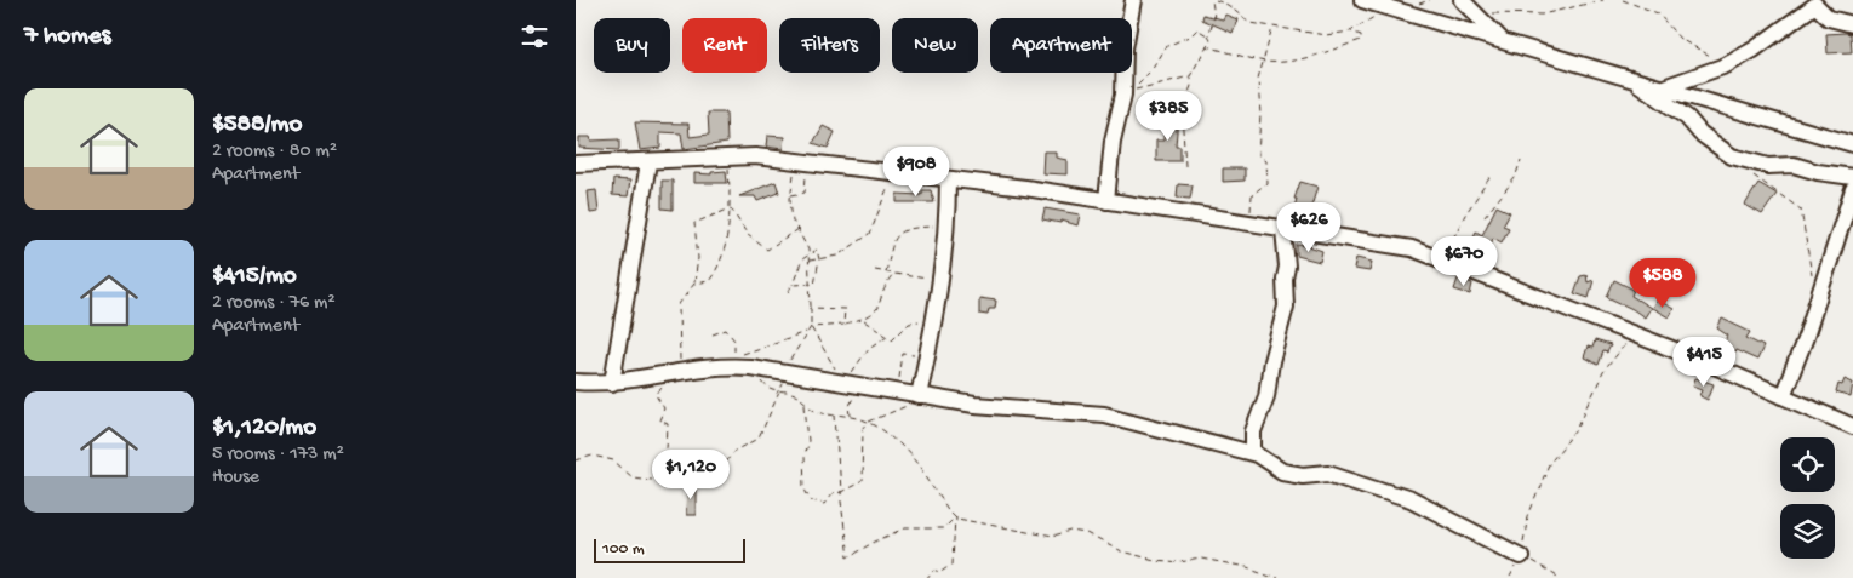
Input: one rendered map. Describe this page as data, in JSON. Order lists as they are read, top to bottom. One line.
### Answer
{"scale_bar":"100 m","page":{"heading":"7 homes","chip":["Buy","Rent","Filters","New","Apartment"],"list":[{"name":"$588/mo","note":"2 rooms · 80 m² · Apartment"},{"name":"$415/mo","note":"2 rooms · 76 m² · Apartment"},{"name":"$1,120/mo","note":"5 rooms · 173 m² · House"}],"price":["$385","$908","$626","$670","$588","$415","$1,120"],"scale":"100 m"}}
